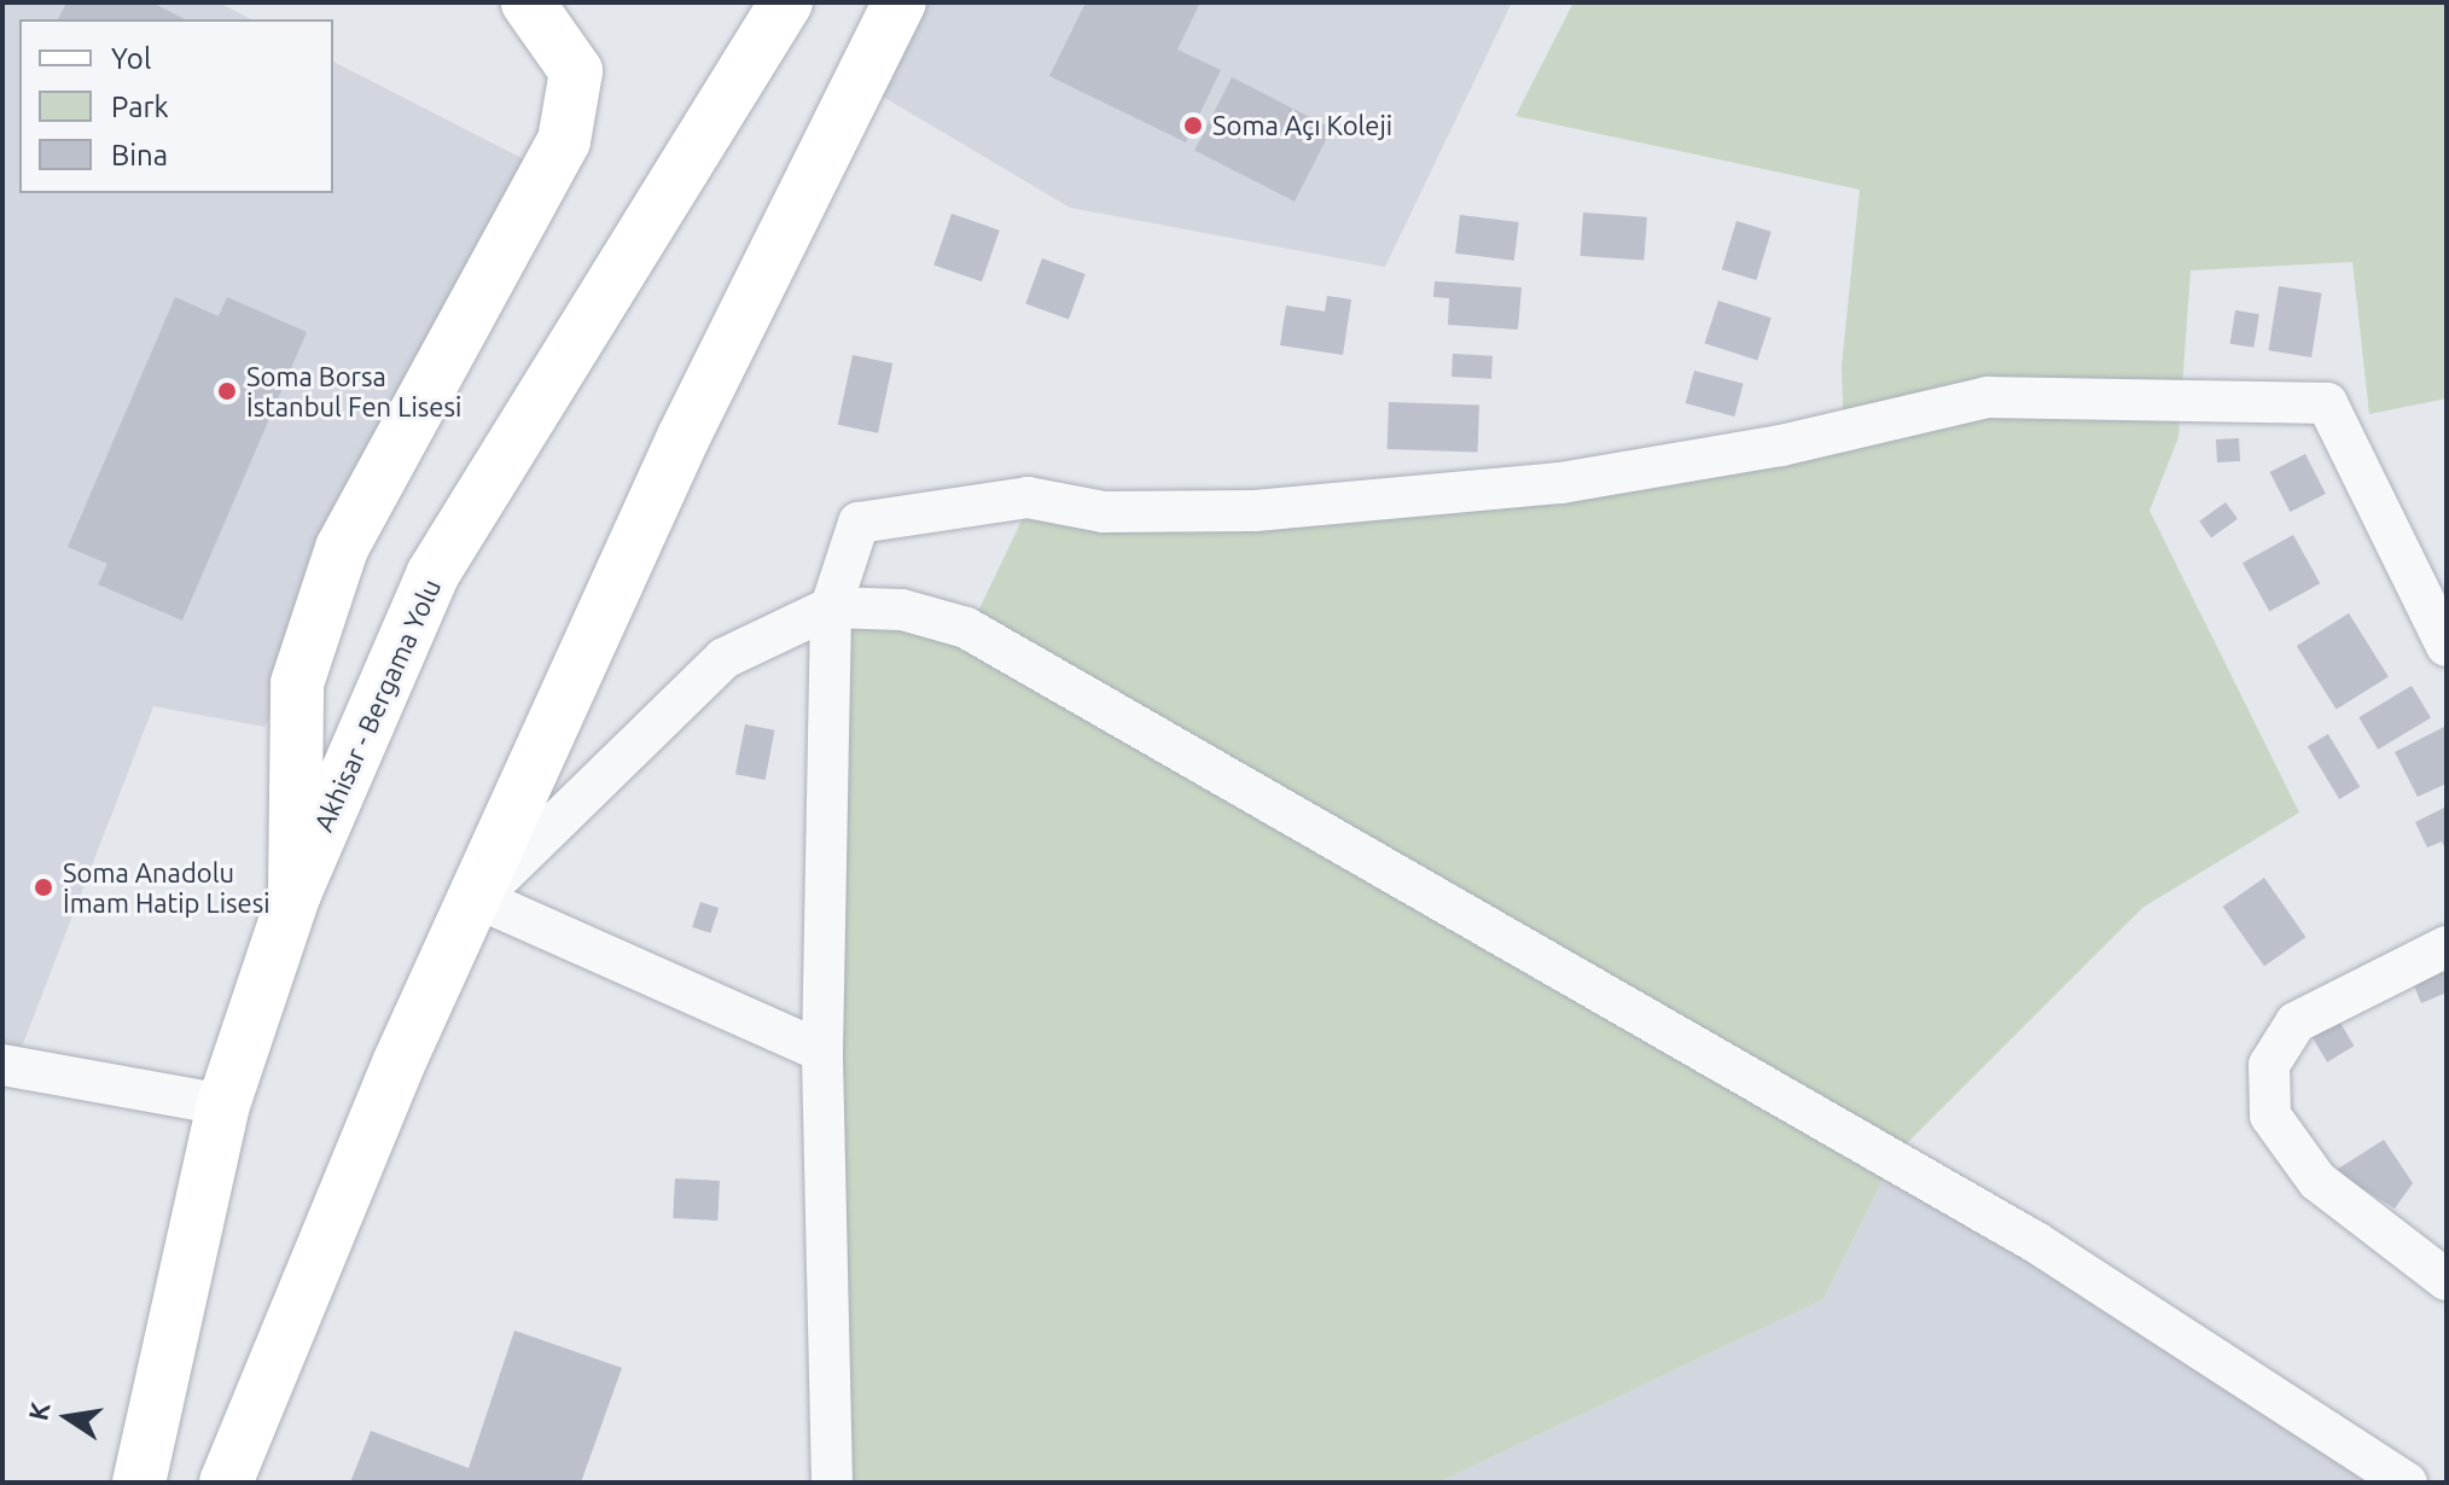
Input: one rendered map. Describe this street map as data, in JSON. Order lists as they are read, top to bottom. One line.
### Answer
{"streets":{"main road":["Akhisar - Bergama Yolu"]},"places":["Soma Açı Koleji","Soma Borsa İstanbul Fen Lisesi","Soma Anadolu İmam Hatip Lisesi"],"legend":["Yol","Park","Bina"],"north":"left"}
